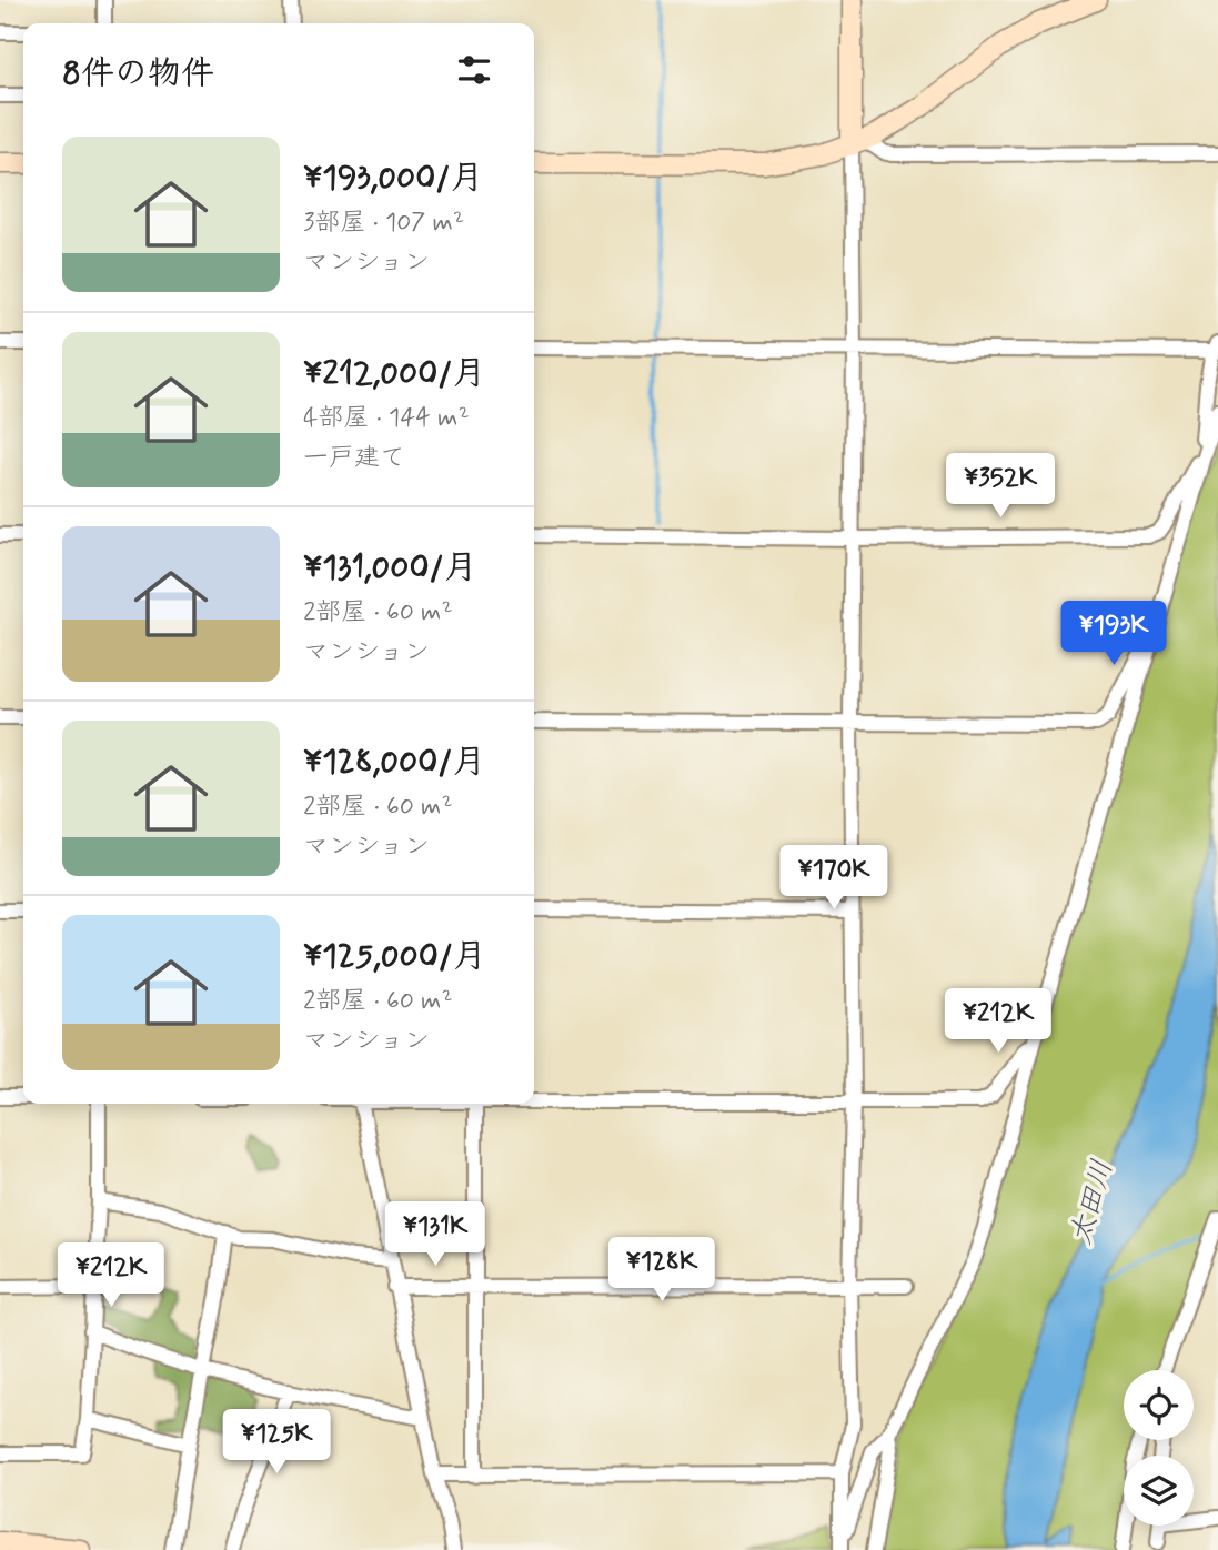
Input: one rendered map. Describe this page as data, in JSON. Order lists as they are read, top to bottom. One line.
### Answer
{"water":["太田川"],"page":{"heading":"8件の物件","list":[{"name":"¥193,000/月","note":"3部屋 · 107 m² · マンション"},{"name":"¥212,000/月","note":"4部屋 · 144 m² · 一戸建て"},{"name":"¥131,000/月","note":"2部屋 · 60 m² · マンション"},{"name":"¥128,000/月","note":"2部屋 · 60 m² · マンション"},{"name":"¥125,000/月","note":"2部屋 · 60 m² · マンション"}],"price":["¥352K","¥193K","¥170K","¥212K","¥131K","¥128K","¥212K","¥125K"]}}
